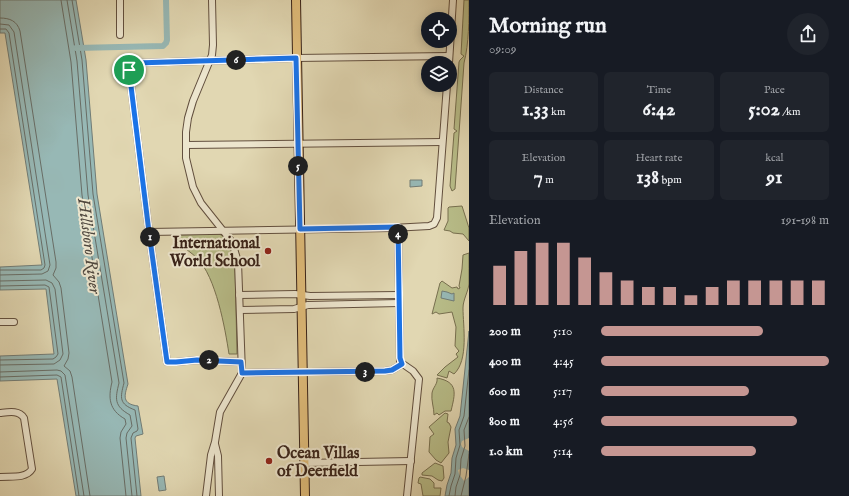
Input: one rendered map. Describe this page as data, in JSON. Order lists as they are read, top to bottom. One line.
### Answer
{"water":["Hillsboro River"],"places":["International World School","Ocean Villas of Deerfield"],"page":{"heading":["Morning run","09:09"],"pins":["6","5","4","1","2","3"],"stats":[["Distance","1.33 km"],["Time","6:42"],["Pace","5:02 /km"],["Elevation","7 m"],["Heart rate","138 bpm"],["kcal","91"]],"chart":["Elevation","191–198 m"],"list":[{"name":"200 m","note":"5:10"},{"name":"400 m","note":"4:45"},{"name":"600 m","note":"5:17"},{"name":"800 m","note":"4:56"},{"name":"1.0 km","note":"5:14"}]}}
